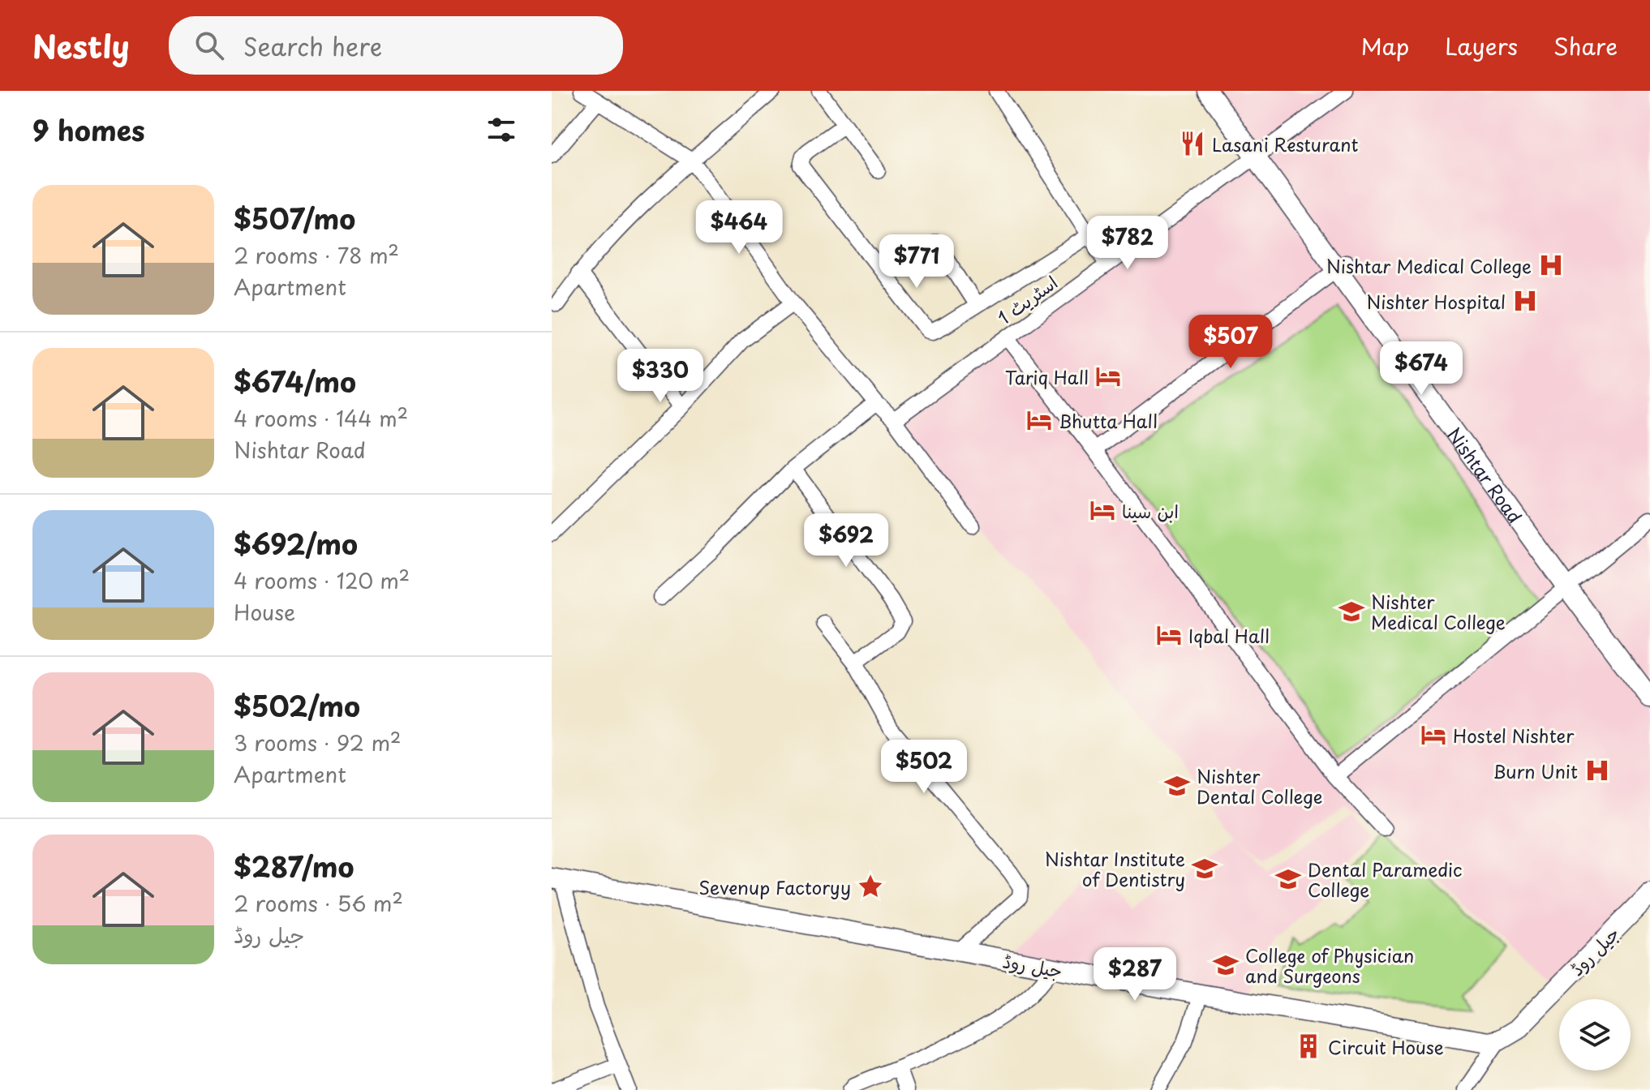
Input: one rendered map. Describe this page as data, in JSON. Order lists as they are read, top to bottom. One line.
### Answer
{"streets":{"main road":["Nishtar Road","جیل روڈ"],"street":["اسٹریٹ 1"]},"crossings":[["اسٹریٹ 1","Nishtar Road"]],"places":{"restaurant":["Lasani Resturant"],"hospital":["Nishtar Medical College","Nishter Hospital","Burn Unit"],"hotel":["Tariq Hall","Bhutta Hall","ابن سینا","Iqbal Hall","Hostel Nishter"],"school or university":["Nishter Medical College","Nishter Dental College","Nishtar Institute of Dentistry","Dental Paramedic College","College of Physician and Surgeons"],"place":["Sevenup Factoryy"],"building":["Circuit House"]},"page":{"header":"Nestly","search":"Search here","nav":["Map","Layers","Share"],"heading":"9 homes","list":[{"name":"$507/mo","note":"2 rooms · 78 m² · Apartment"},{"name":"$674/mo","note":"4 rooms · 144 m² · Nishtar Road"},{"name":"$692/mo","note":"4 rooms · 120 m² · House"},{"name":"$502/mo","note":"3 rooms · 92 m² · Apartment"},{"name":"$287/mo","note":"2 rooms · 56 m² · جیل روڈ"}],"price":["$464","$782","$771","$507","$674","$330","$692","$502","$287"]}}
